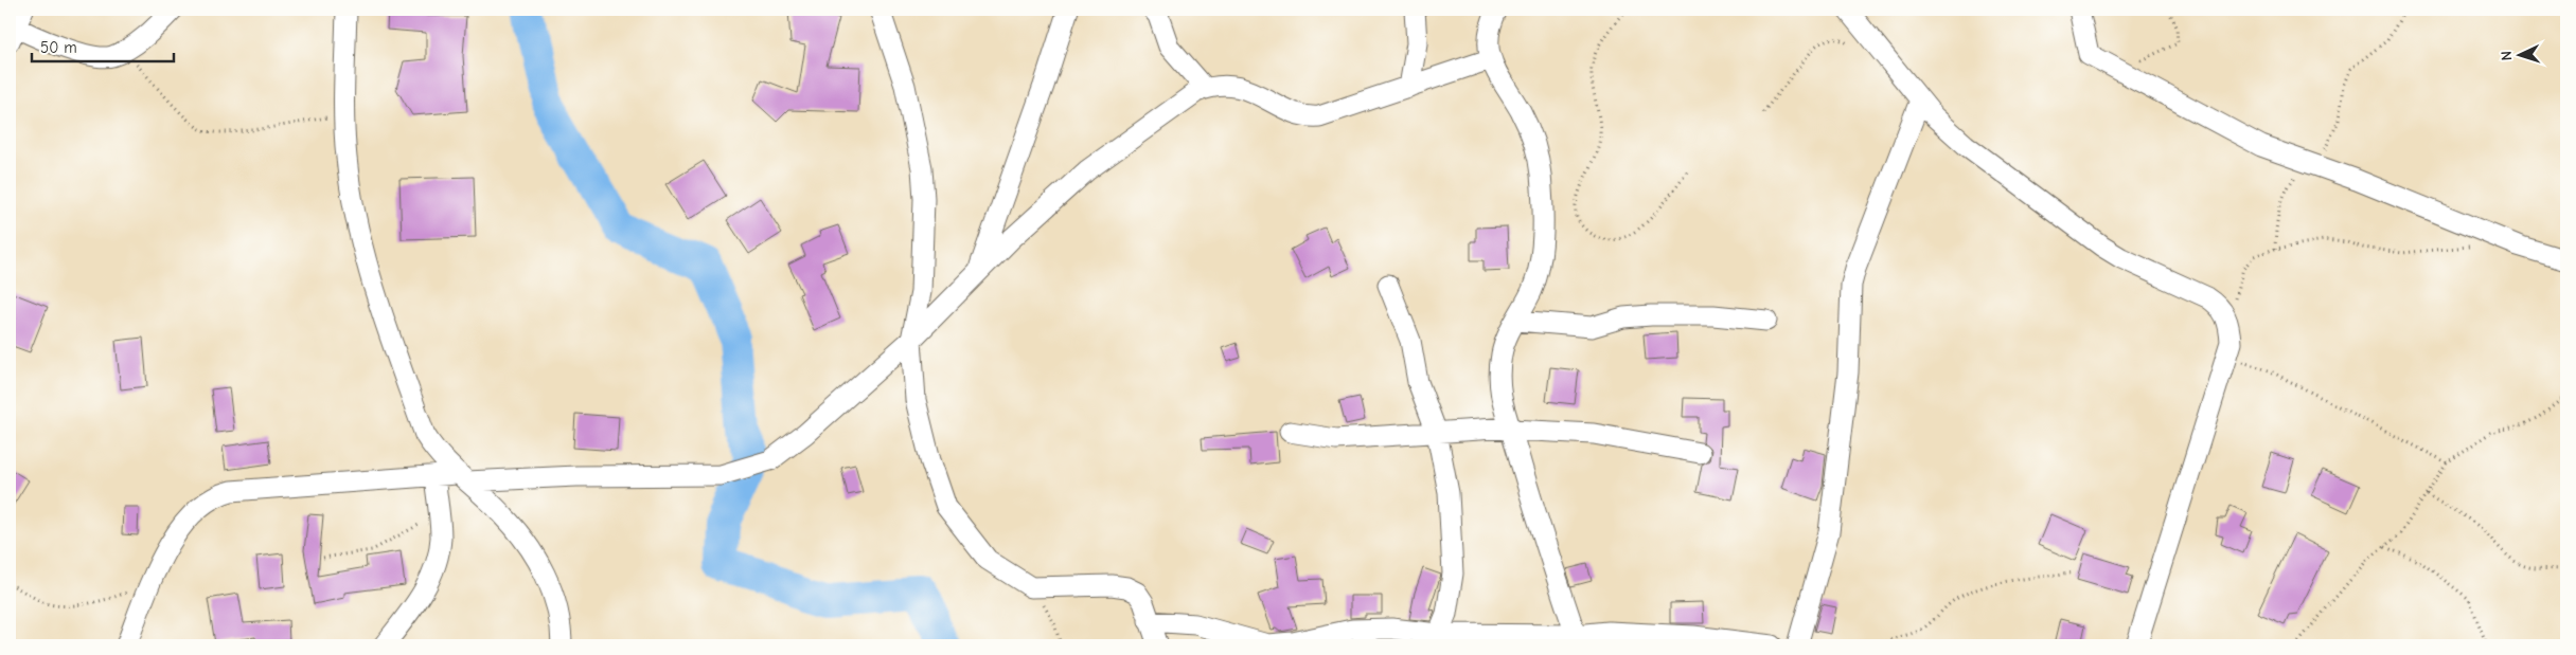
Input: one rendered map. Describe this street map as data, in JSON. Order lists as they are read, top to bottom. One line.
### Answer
{"scale_bar":"50 m","north":"left"}
